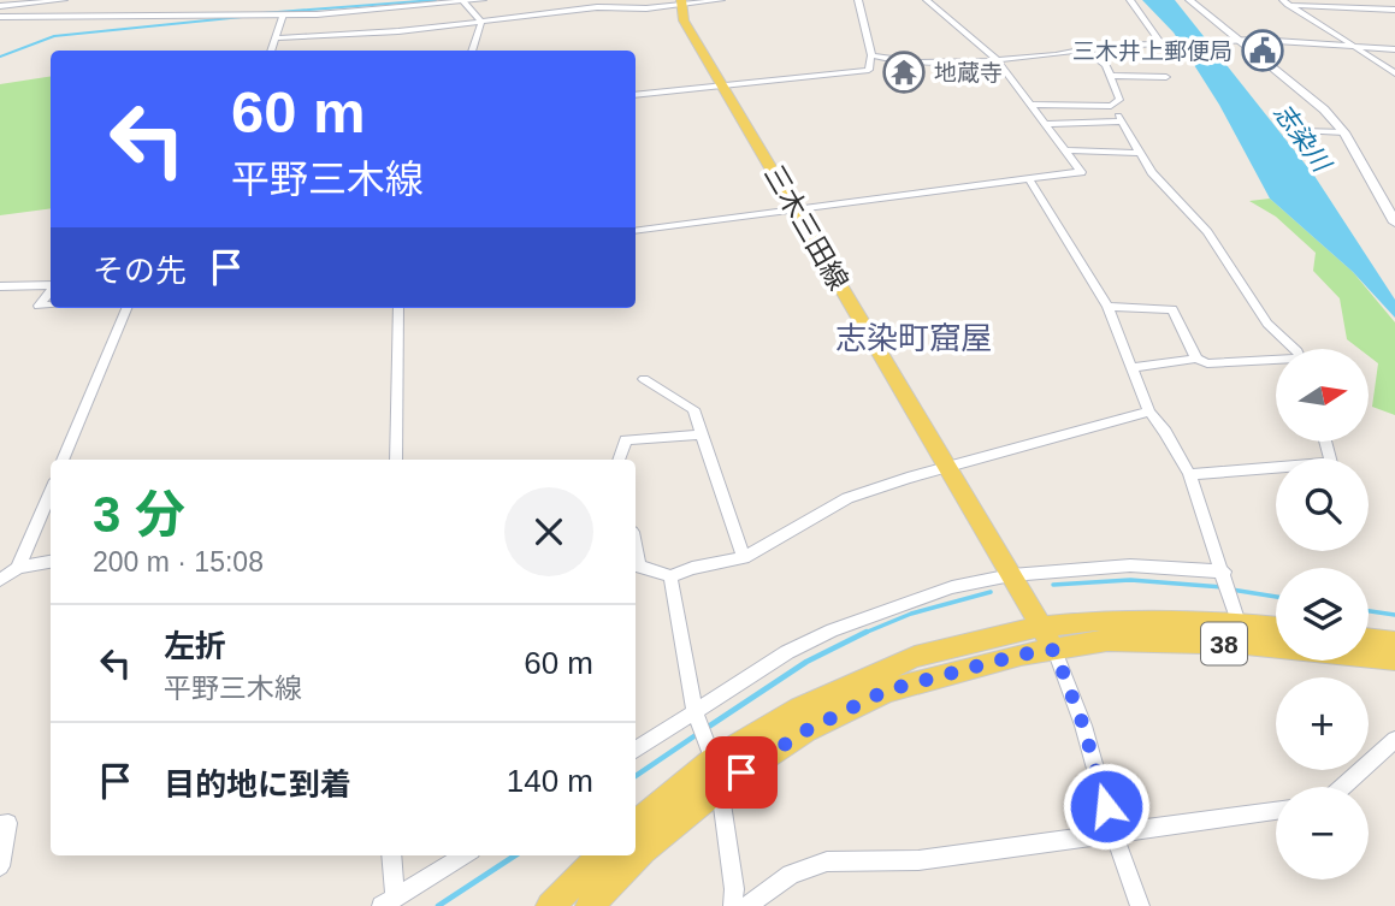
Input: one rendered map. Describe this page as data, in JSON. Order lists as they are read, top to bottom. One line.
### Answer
{"streets":{"main road":["三木三田線","38"]},"crossings":[["三木三田線","38"]],"districts":["志染町窟屋"],"water":["志染川"],"places":{"public building":["三木井上郵便局"],"temple":["地蔵寺"]},"north":"right","page":{"turn":["60 m","平野三木線"],"then":"その先","map_buttons":["+","−"],"heading":["3 分","200 m · 15:08"],"list":[{"name":"左折","note":"平野三木線","value":"60 m"},{"name":"目的地に到着","value":"140 m"}]}}
